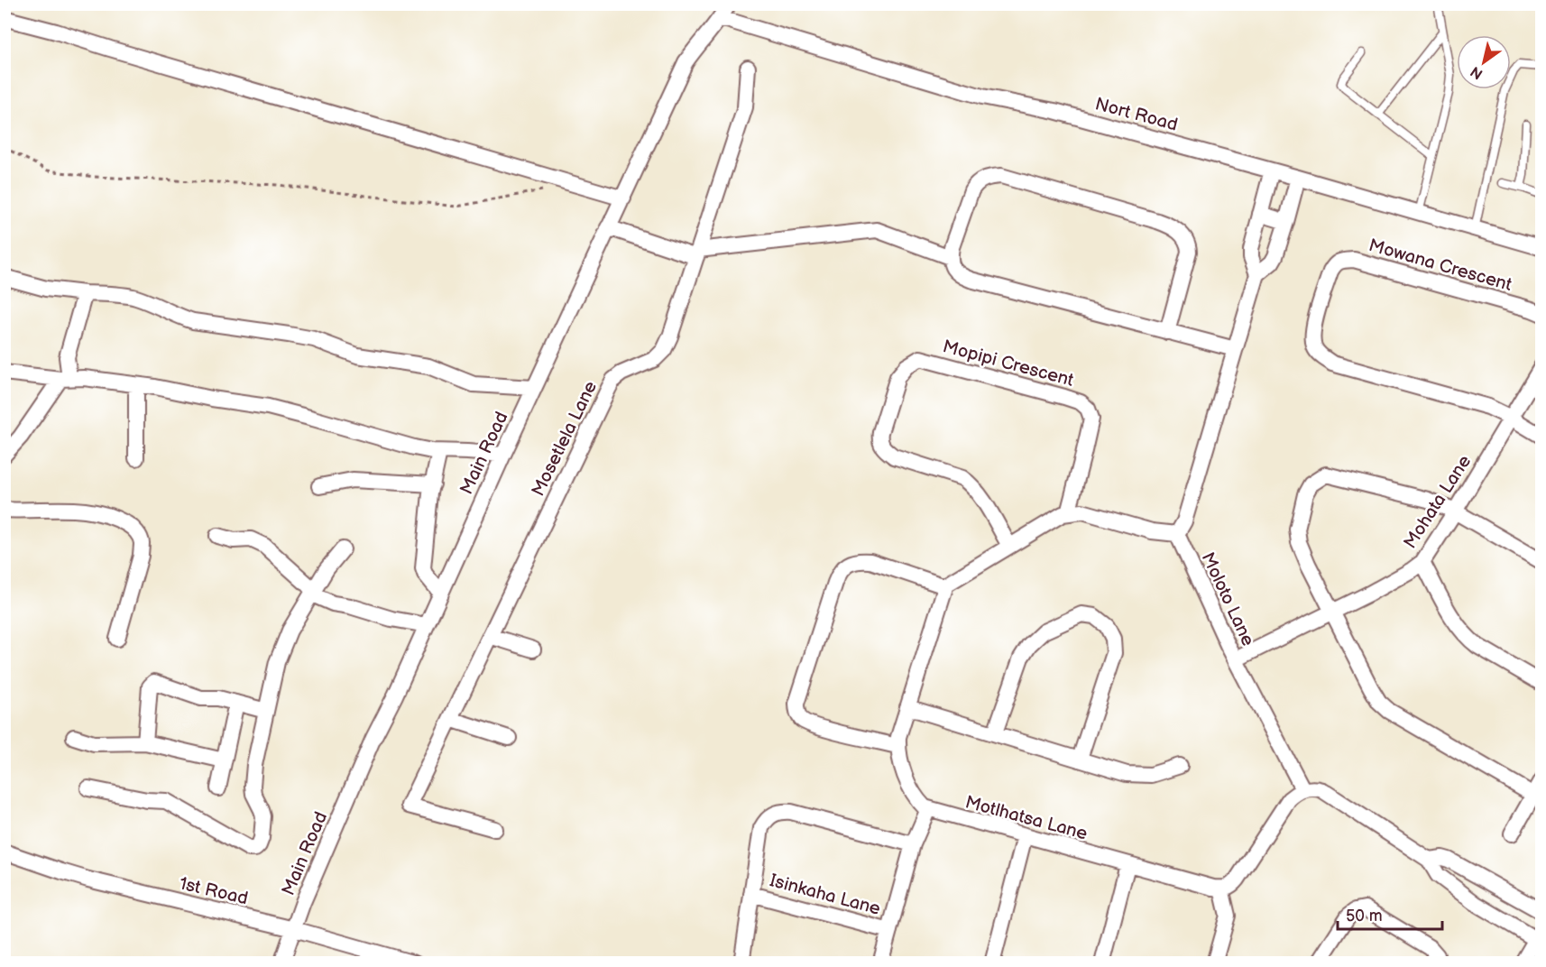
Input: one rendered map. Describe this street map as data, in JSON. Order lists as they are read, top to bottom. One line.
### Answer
{"streets":{"street":["Nort Road","Mowana Crescent","Mopipi Crescent","Mosetlela Lane","Main Road","Mohata Lane","Moloto Lane","Motlhatsa Lane","1st Road","Isinkaha Lane"]},"crossings":[["Nort Road","Main Road"],["Mowana Crescent","Mohata Lane"],["Main Road","1st Road"],["Mohata Lane","Moloto Lane"]],"scale_bar":"50 m","north":"bottom left"}
